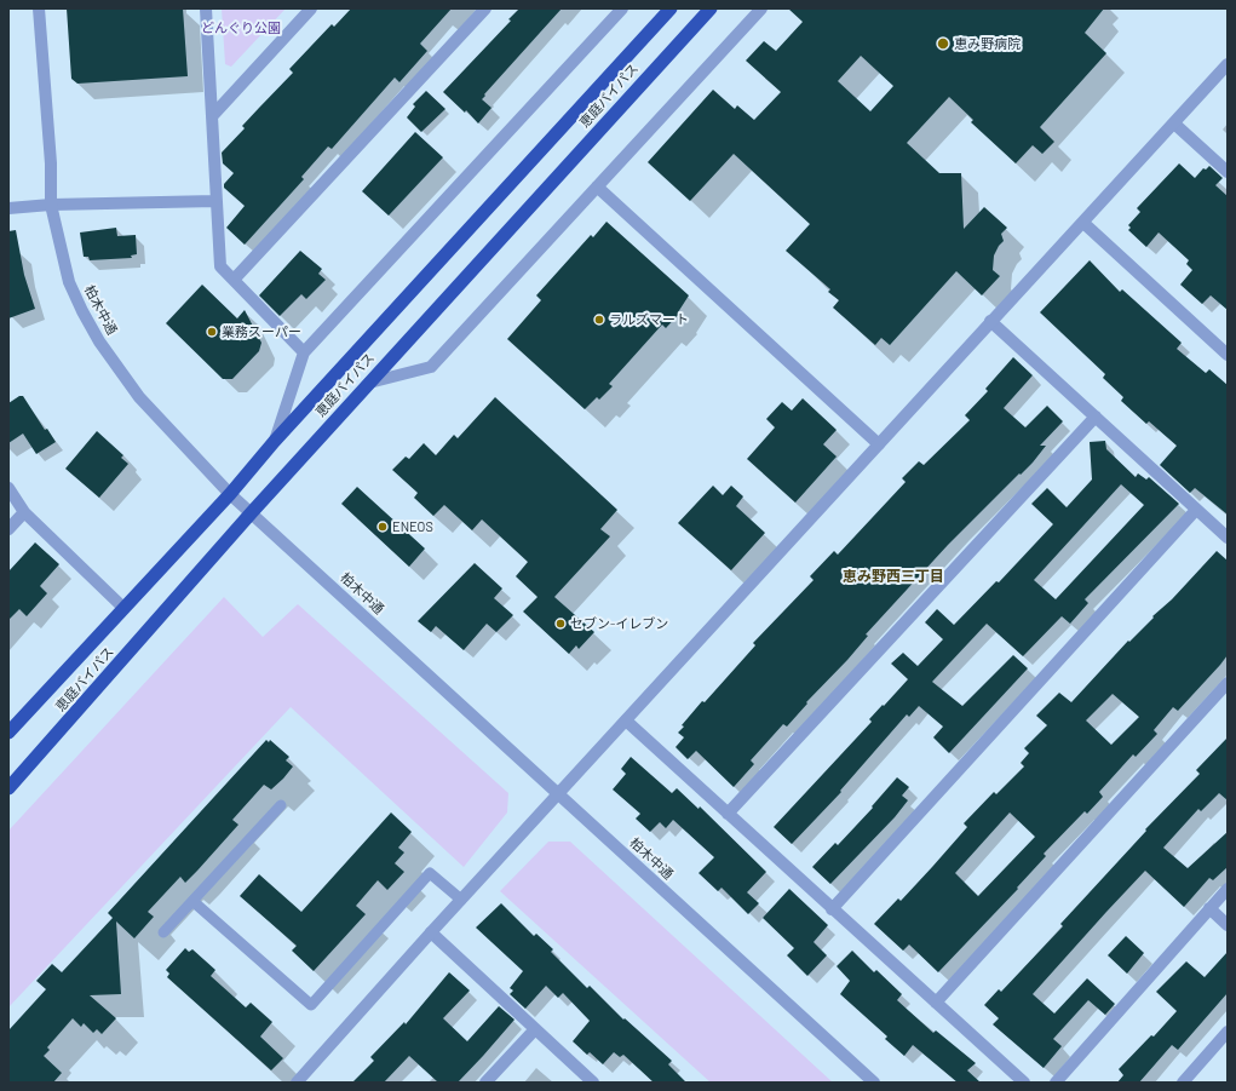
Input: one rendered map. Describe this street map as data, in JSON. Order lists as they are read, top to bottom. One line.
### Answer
{"streets":{"highway":["恵庭バイパス"],"street":["柏木中通"]},"crossings":[["恵庭バイパス","柏木中通"]],"districts":["恵み野西三丁目"],"parks":["どんぐり公園"],"places":["恵み野病院","ラルズマート","業務スーパー","ENEOS","セブン-イレブン"]}
